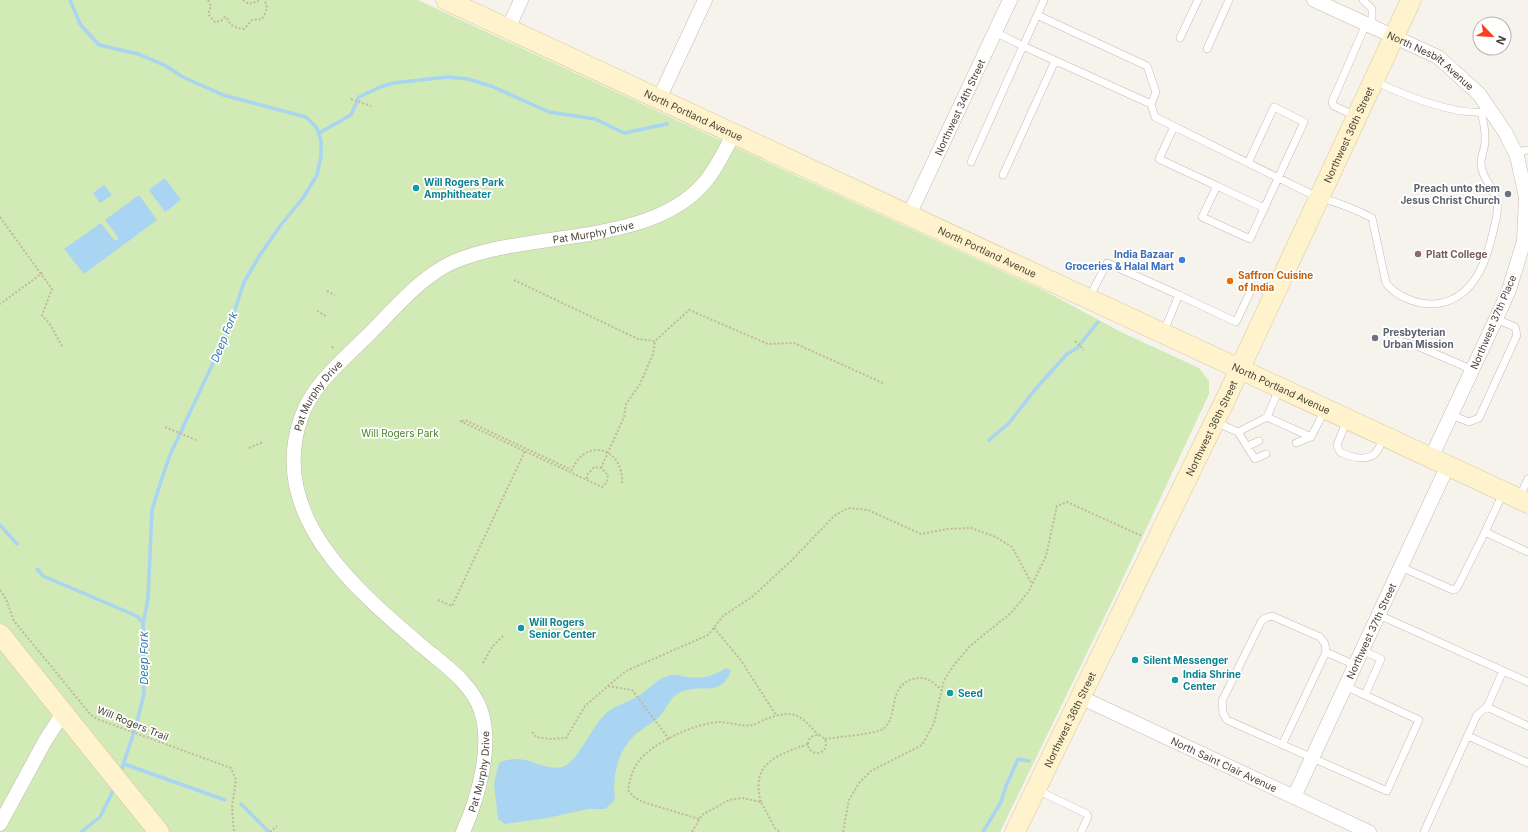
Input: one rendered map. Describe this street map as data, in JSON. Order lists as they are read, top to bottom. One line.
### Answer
{"streets":{"main road":["North Portland Avenue","Northwest 36th Street"],"street":["North Nesbitt Avenue","Northwest 34th Street","Pat Murphy Drive","Northwest 37th Place","Northwest 37th Street","North Saint Clair Avenue"],"path":["Will Rogers Trail"]},"crossings":[["North Nesbitt Avenue","Northwest 36th Street"],["North Nesbitt Avenue","Northwest 37th Place"],["Northwest 34th Street","North Portland Avenue"],["North Portland Avenue","Northwest 36th Street"],["North Portland Avenue","Pat Murphy Drive"],["North Portland Avenue","Northwest 37th Place"],["North Portland Avenue","Northwest 37th Street"],["Northwest 36th Street","North Saint Clair Avenue"],["Northwest 37th Place","Northwest 37th Street"],["Northwest 37th Street","North Saint Clair Avenue"]],"water":["Deep Fork"],"parks":["Will Rogers Park"],"places":["Will Rogers Park Amphitheater","Preach unto them Jesus Christ Church","Platt College","India Bazaar Groceries & Halal Mart","Saffron Cuisine of India","Presbyterian Urban Mission","Will Rogers Senior Center","Silent Messenger","India Shrine Center","Seed"],"north":"bottom right"}
